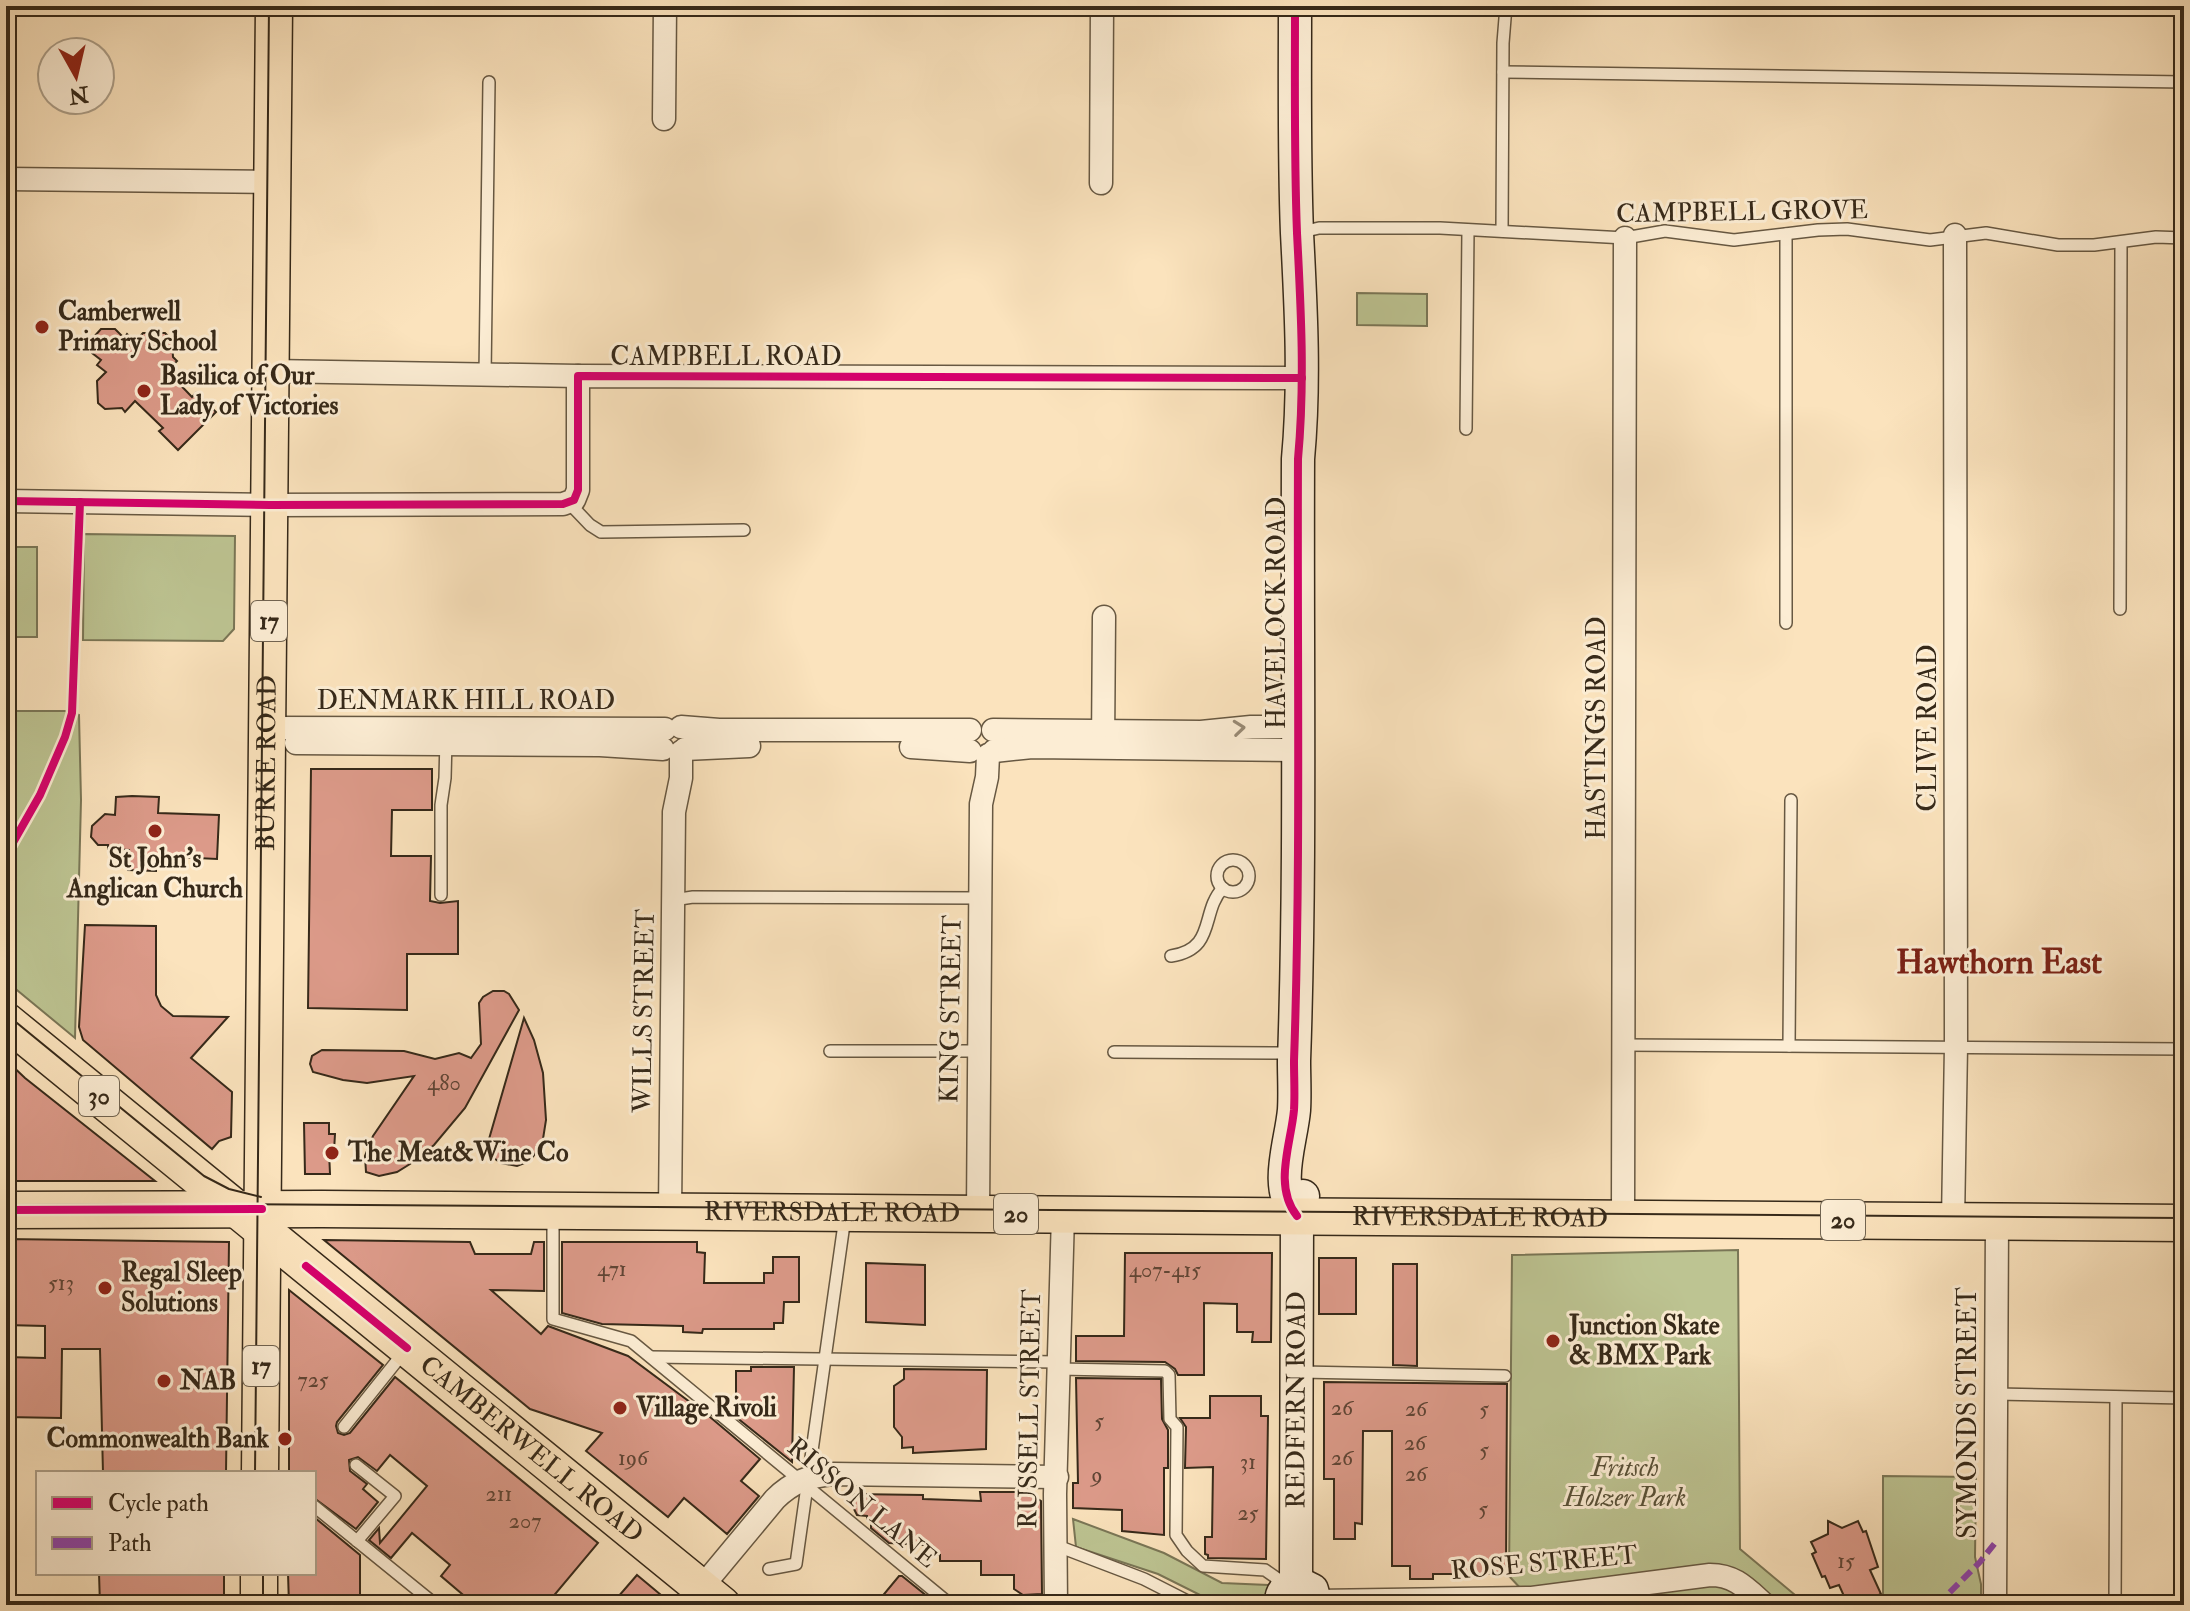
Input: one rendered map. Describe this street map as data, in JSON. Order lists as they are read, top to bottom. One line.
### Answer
{"streets":{"main road":["17","BURKE ROAD","30","RIVERSDALE ROAD","20","CAMBERWELL ROAD"],"street":["CAMPBELL ROAD","HAVELOCK ROAD","DENMARK HILL ROAD","HASTINGS ROAD","CLIVE ROAD","KING STREET","WILLS STREET","REDFERN ROAD","RUSSELL STREET","SYMONDS STREET","ROSE STREET"],"lane":["CAMPBELL GROVE","RISSON LANE"]},"crossings":[["CAMPBELL GROVE","HAVELOCK ROAD"],["CAMPBELL GROVE","HASTINGS ROAD"],["CAMPBELL GROVE","CLIVE ROAD"],["CAMPBELL ROAD","HAVELOCK ROAD"],["HAVELOCK ROAD","DENMARK HILL ROAD"],["HAVELOCK ROAD","RIVERSDALE ROAD"],["HAVELOCK ROAD","REDFERN ROAD"],["DENMARK HILL ROAD","BURKE ROAD"],["DENMARK HILL ROAD","KING STREET"],["DENMARK HILL ROAD","WILLS STREET"],["HASTINGS ROAD","RIVERSDALE ROAD"],["CLIVE ROAD","RIVERSDALE ROAD"],["BURKE ROAD","RIVERSDALE ROAD"],["BURKE ROAD","CAMBERWELL ROAD"],["KING STREET","RIVERSDALE ROAD"],["WILLS STREET","RIVERSDALE ROAD"],["RIVERSDALE ROAD","REDFERN ROAD"],["RIVERSDALE ROAD","RUSSELL STREET"],["RIVERSDALE ROAD","SYMONDS STREET"],["RIVERSDALE ROAD","CAMBERWELL ROAD"],["RIVERSDALE ROAD","RISSON LANE"],["REDFERN ROAD","ROSE STREET"]],"districts":["Hawthorn East"],"parks":["Fritsch Holzer Park"],"places":["Camberwell Primary School","Basilica of Our Lady of Victories","St John's Anglican Church","The Meat&Wine Co","Regal Sleep Solutions","Junction Skate & BMX Park","NAB","Village Rivoli","Commonwealth Bank"],"house_numbers":["480","471","407-415","513","725","26","26","5","5","26","5","196","26","31","26","9","211","5","25","207","15"],"legend":["Cycle path","Path"],"north":"bottom"}
